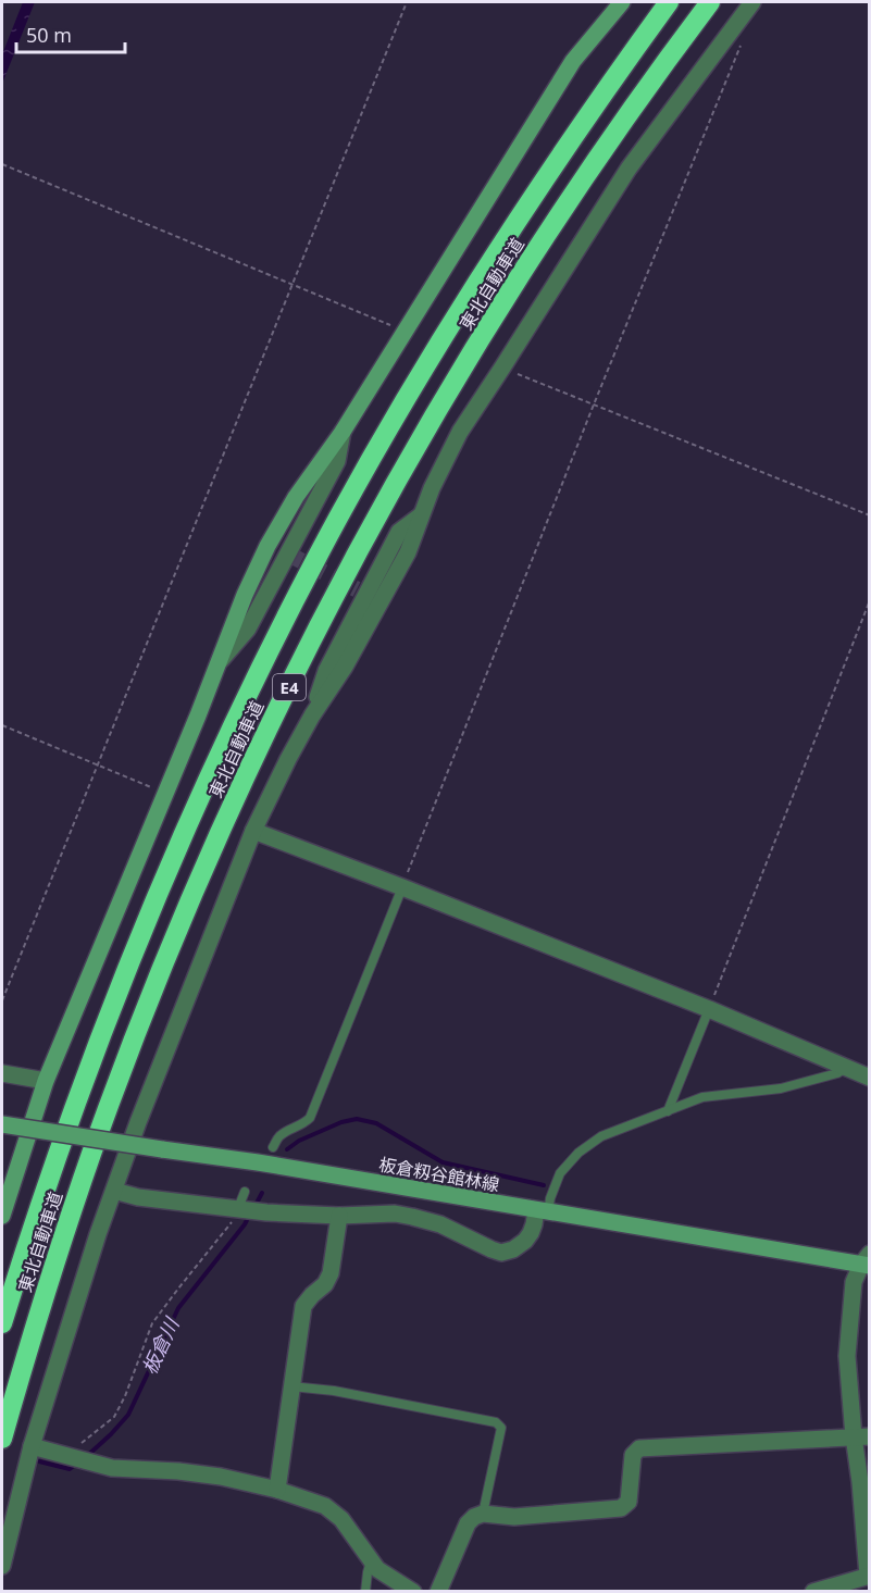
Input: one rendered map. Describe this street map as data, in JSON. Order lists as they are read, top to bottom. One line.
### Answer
{"streets":{"highway":["東北自動車道","E4"],"street":["板倉籾谷館林線"]},"water":["板倉川"],"scale_bar":"50 m"}
